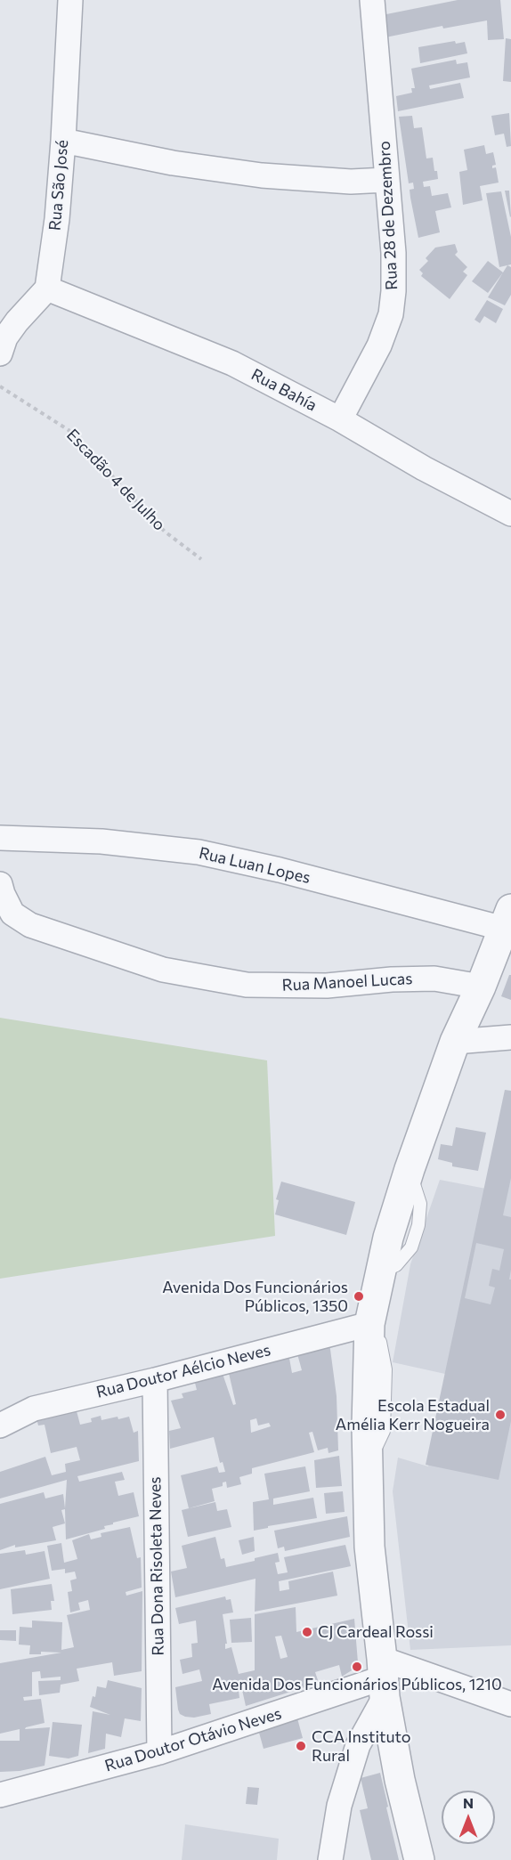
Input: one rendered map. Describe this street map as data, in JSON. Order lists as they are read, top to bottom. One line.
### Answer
{"streets":{"street":["Rua São José","Rua 28 de Dezembro","Rua Bahía","Rua Luan Lopes","Rua Manoel Lucas","Rua Doutor Aélcio Neves","Rua Dona Risoleta Neves","Rua Doutor Otávio Neves"],"path":["Escadão 4 de Julho"]},"crossings":[["Rua São José","Rua Bahía"],["Rua 28 de Dezembro","Rua Bahía"],["Rua Doutor Aélcio Neves","Rua Dona Risoleta Neves"],["Rua Dona Risoleta Neves","Rua Doutor Otávio Neves"]],"places":["Avenida Dos Funcionários Públicos, 1350","Escola Estadual Amélia Kerr Nogueira","CJ Cardeal Rossi","Avenida Dos Funcionários Públicos, 1210","CCA Instituto Rural"],"north":"top"}
